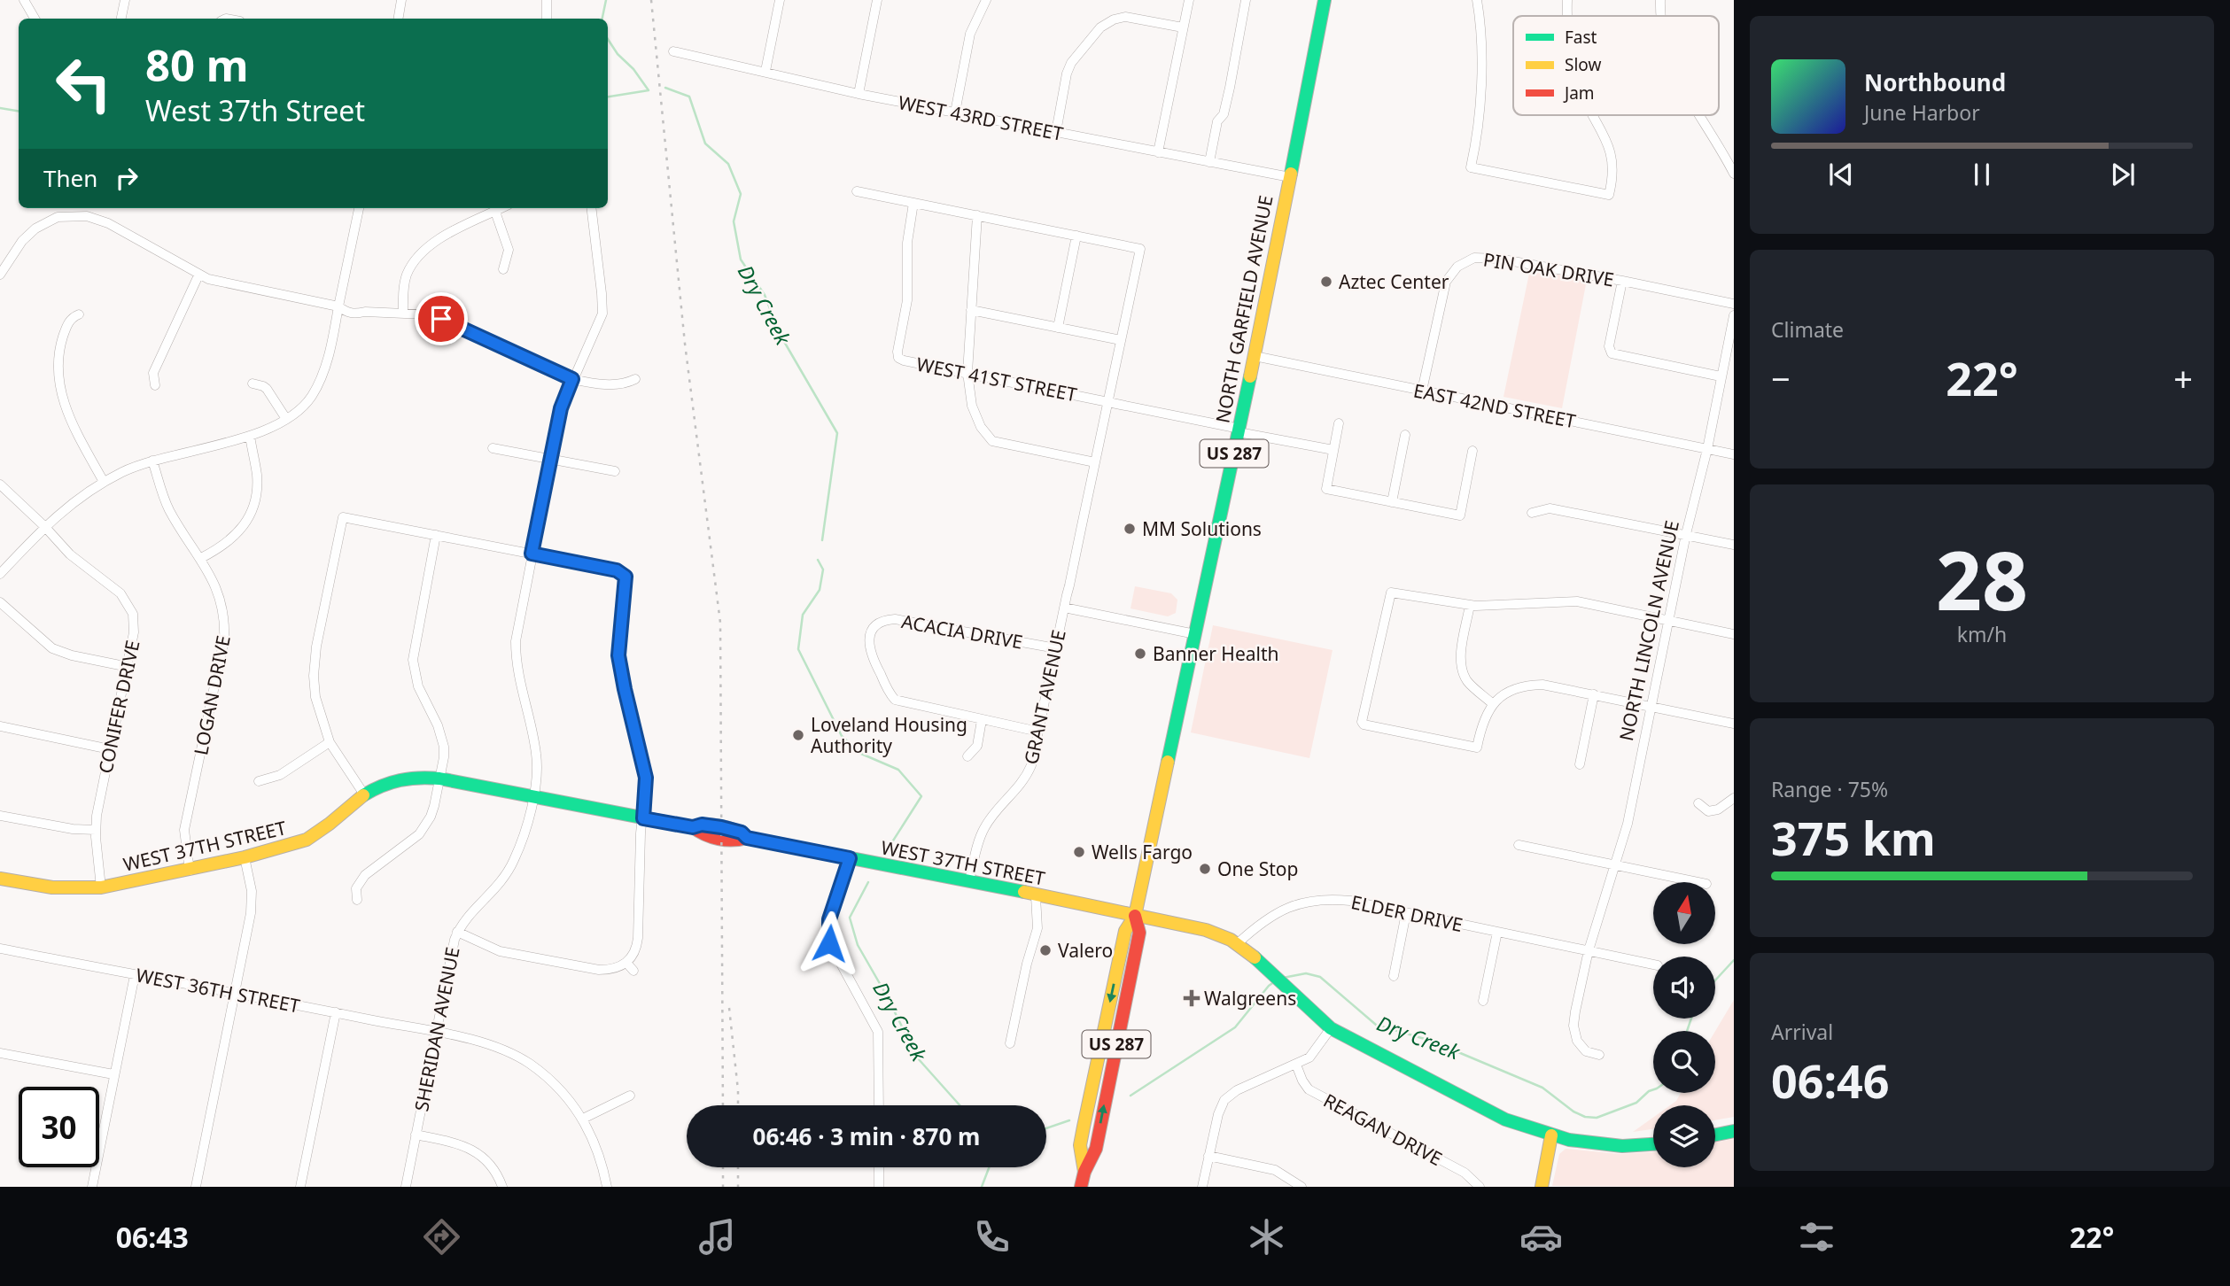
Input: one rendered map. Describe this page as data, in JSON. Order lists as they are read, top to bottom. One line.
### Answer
{"streets":{"main road":["NORTH GARFIELD AVENUE","US 287","WEST 37TH STREET"],"street":["WEST 43RD STREET","PIN OAK DRIVE","WEST 41ST STREET","EAST 42ND STREET","NORTH LINCOLN AVENUE","ACACIA DRIVE","LOGAN DRIVE","GRANT AVENUE","CONIFER DRIVE","ELDER DRIVE","WEST 36TH STREET","SHERIDAN AVENUE","REAGAN DRIVE"]},"crossings":[["WEST 43RD STREET","NORTH GARFIELD AVENUE"],["PIN OAK DRIVE","EAST 42ND STREET"],["NORTH GARFIELD AVENUE","WEST 41ST STREET"],["NORTH GARFIELD AVENUE","EAST 42ND STREET"],["NORTH GARFIELD AVENUE","WEST 37TH STREET"],["WEST 41ST STREET","GRANT AVENUE"],["EAST 42ND STREET","NORTH LINCOLN AVENUE"],["NORTH LINCOLN AVENUE","ELDER DRIVE"],["ACACIA DRIVE","GRANT AVENUE"],["LOGAN DRIVE","WEST 37TH STREET"],["GRANT AVENUE","WEST 37TH STREET"],["CONIFER DRIVE","WEST 37TH STREET"],["WEST 37TH STREET","ELDER DRIVE"],["WEST 37TH STREET","SHERIDAN AVENUE"],["WEST 36TH STREET","SHERIDAN AVENUE"]],"water":["Dry Creek"],"places":{"other":["Aztec Center","MM Solutions","Banner Health","Loveland Housing Authority","Wells Fargo","One Stop","Valero"],"health":["Walgreens"]},"legend":["Fast","Slow","Jam"],"north":"top","page":{"turn":["80 m","West 37th Street"],"song":["Northbound","June Harbor"],"then":"Then","tile":["Climate",["28","km/h"],["Range · 75%","375 km"],["Arrival","06:46"]],"heat":["−","22°","+"],"limit":"30","trip":"06:46 · 3 min · 870 m","tabs":["06:43","22°"]}}
